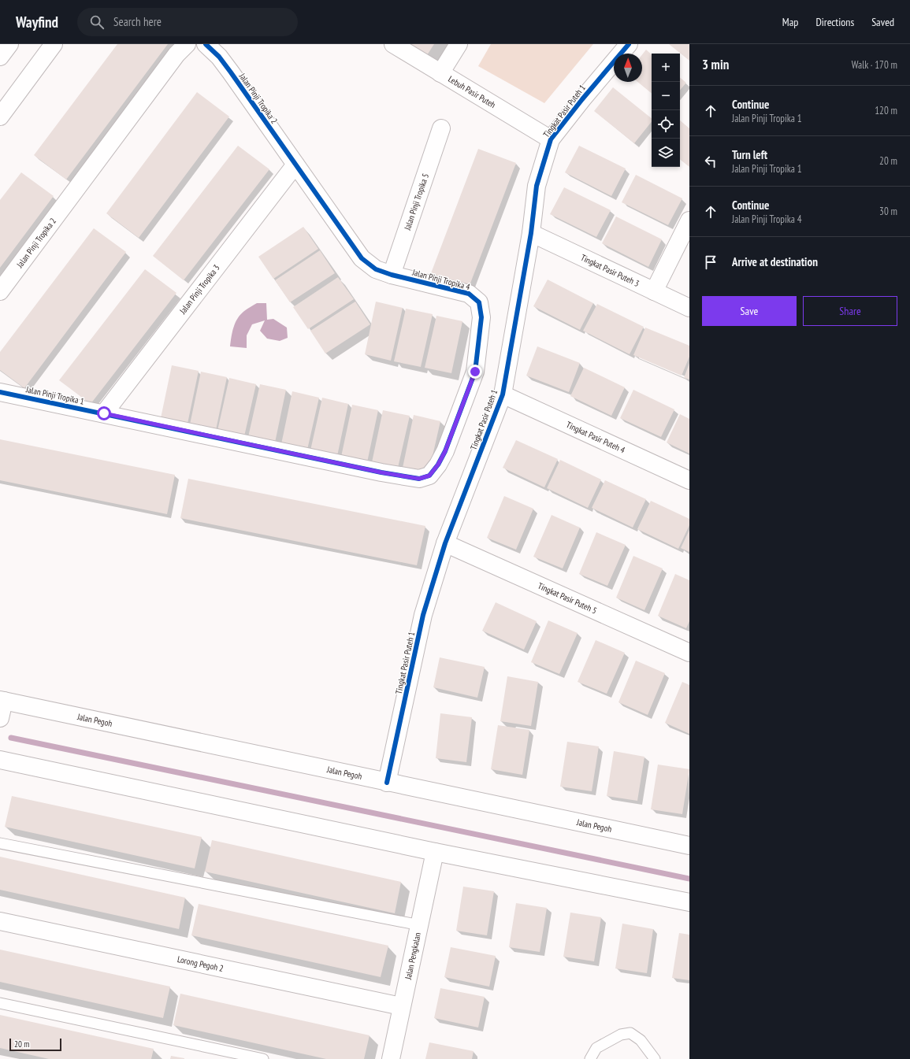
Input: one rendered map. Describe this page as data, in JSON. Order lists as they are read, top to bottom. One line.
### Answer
{"streets":{"street":["Lebuh Pasir Puteh","Jalan Pinji Tropika 2","Tingkat Pasir Puteh 1","Jalan Pinji Tropika 5","Tingkat Pasir Puteh 3","Jalan Pinji Tropika 4","Jalan Pinji Tropika 3","Jalan Pinji Tropika 1","Tingkat Pasir Puteh 4","Tingkat Pasir Puteh 5","Jalan Pegoh","Jalan Pengkalan","Lorong Pegoh 2"]},"crossings":[["Lebuh Pasir Puteh","Tingkat Pasir Puteh 1"],["Jalan Pinji Tropika 2","Jalan Pinji Tropika 4"],["Jalan Pinji Tropika 2","Jalan Pinji Tropika 3"],["Tingkat Pasir Puteh 1","Tingkat Pasir Puteh 3"],["Tingkat Pasir Puteh 1","Tingkat Pasir Puteh 4"],["Tingkat Pasir Puteh 1","Tingkat Pasir Puteh 5"],["Tingkat Pasir Puteh 1","Jalan Pegoh"],["Jalan Pinji Tropika 5","Jalan Pinji Tropika 4"],["Jalan Pinji Tropika 4","Jalan Pinji Tropika 3"],["Jalan Pinji Tropika 4","Jalan Pinji Tropika 1"],["Jalan Pinji Tropika 3","Jalan Pinji Tropika 1"],["Jalan Pengkalan","Lorong Pegoh 2"]],"scale_bar":"20 m","north":"top","page":{"header":"Wayfind","search":"Search here","nav":["Map","Directions","Saved"],"heading":["3 min","Walk · 170 m"],"map_buttons":["+","−"],"list":[["Continue","Jalan Pinji Tropika 1","120 m"],["Turn left","Jalan Pinji Tropika 1","20 m"],["Continue","Jalan Pinji Tropika 4","30 m"],"Arrive at destination"],"buttons":["Save","Share"],"scale":"20 m"}}
